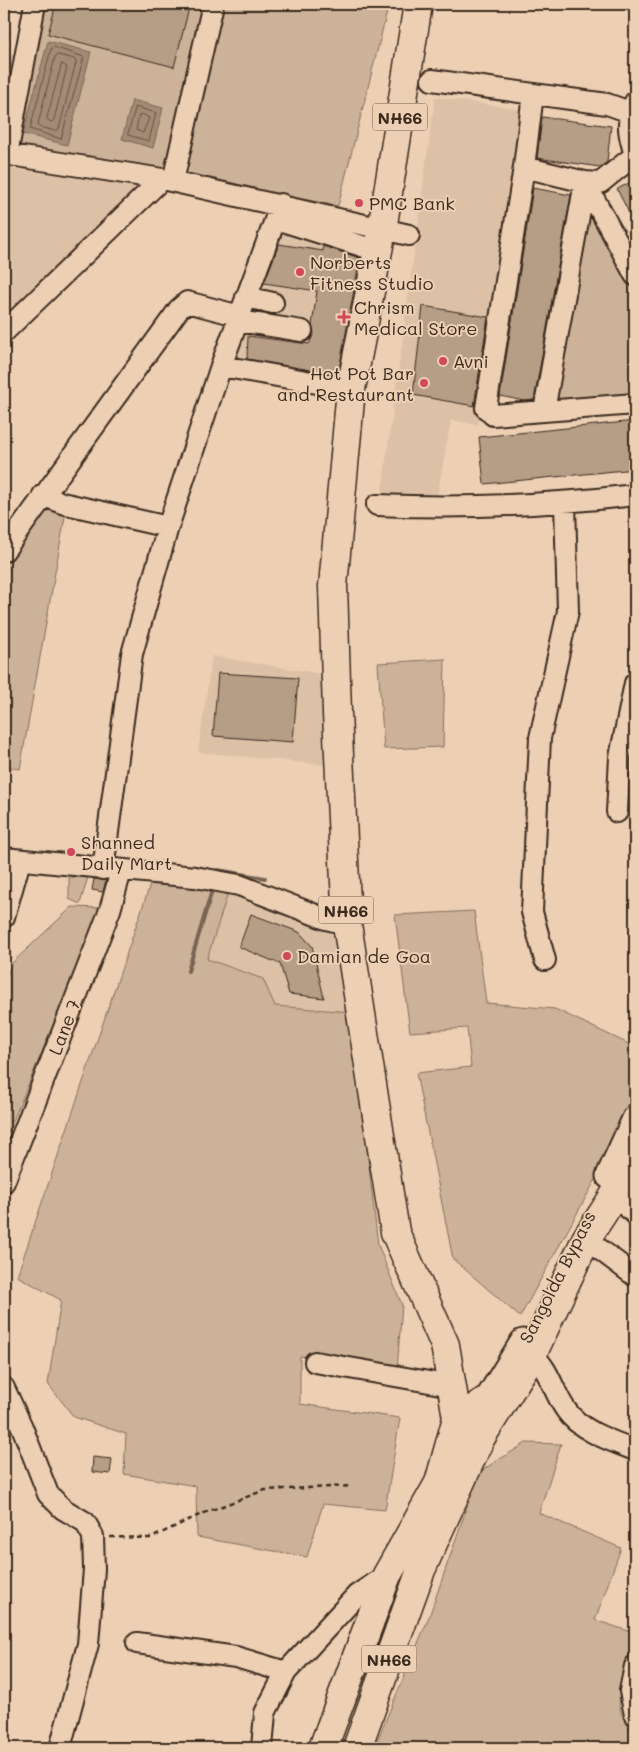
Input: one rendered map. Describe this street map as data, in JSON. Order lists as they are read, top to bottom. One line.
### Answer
{"streets":{"highway":["NH66","Sangolda Bypass"],"street":["Lane 7"]},"crossings":[["NH66","Sangolda Bypass"]],"places":{"other":["PMC Bank","Norberts Fitness Studio","Avni","Hot Pot Bar and Restaurant","Shanned Daily Mart","Damian de Goa"],"health":["Chrism Medical Store"]}}
